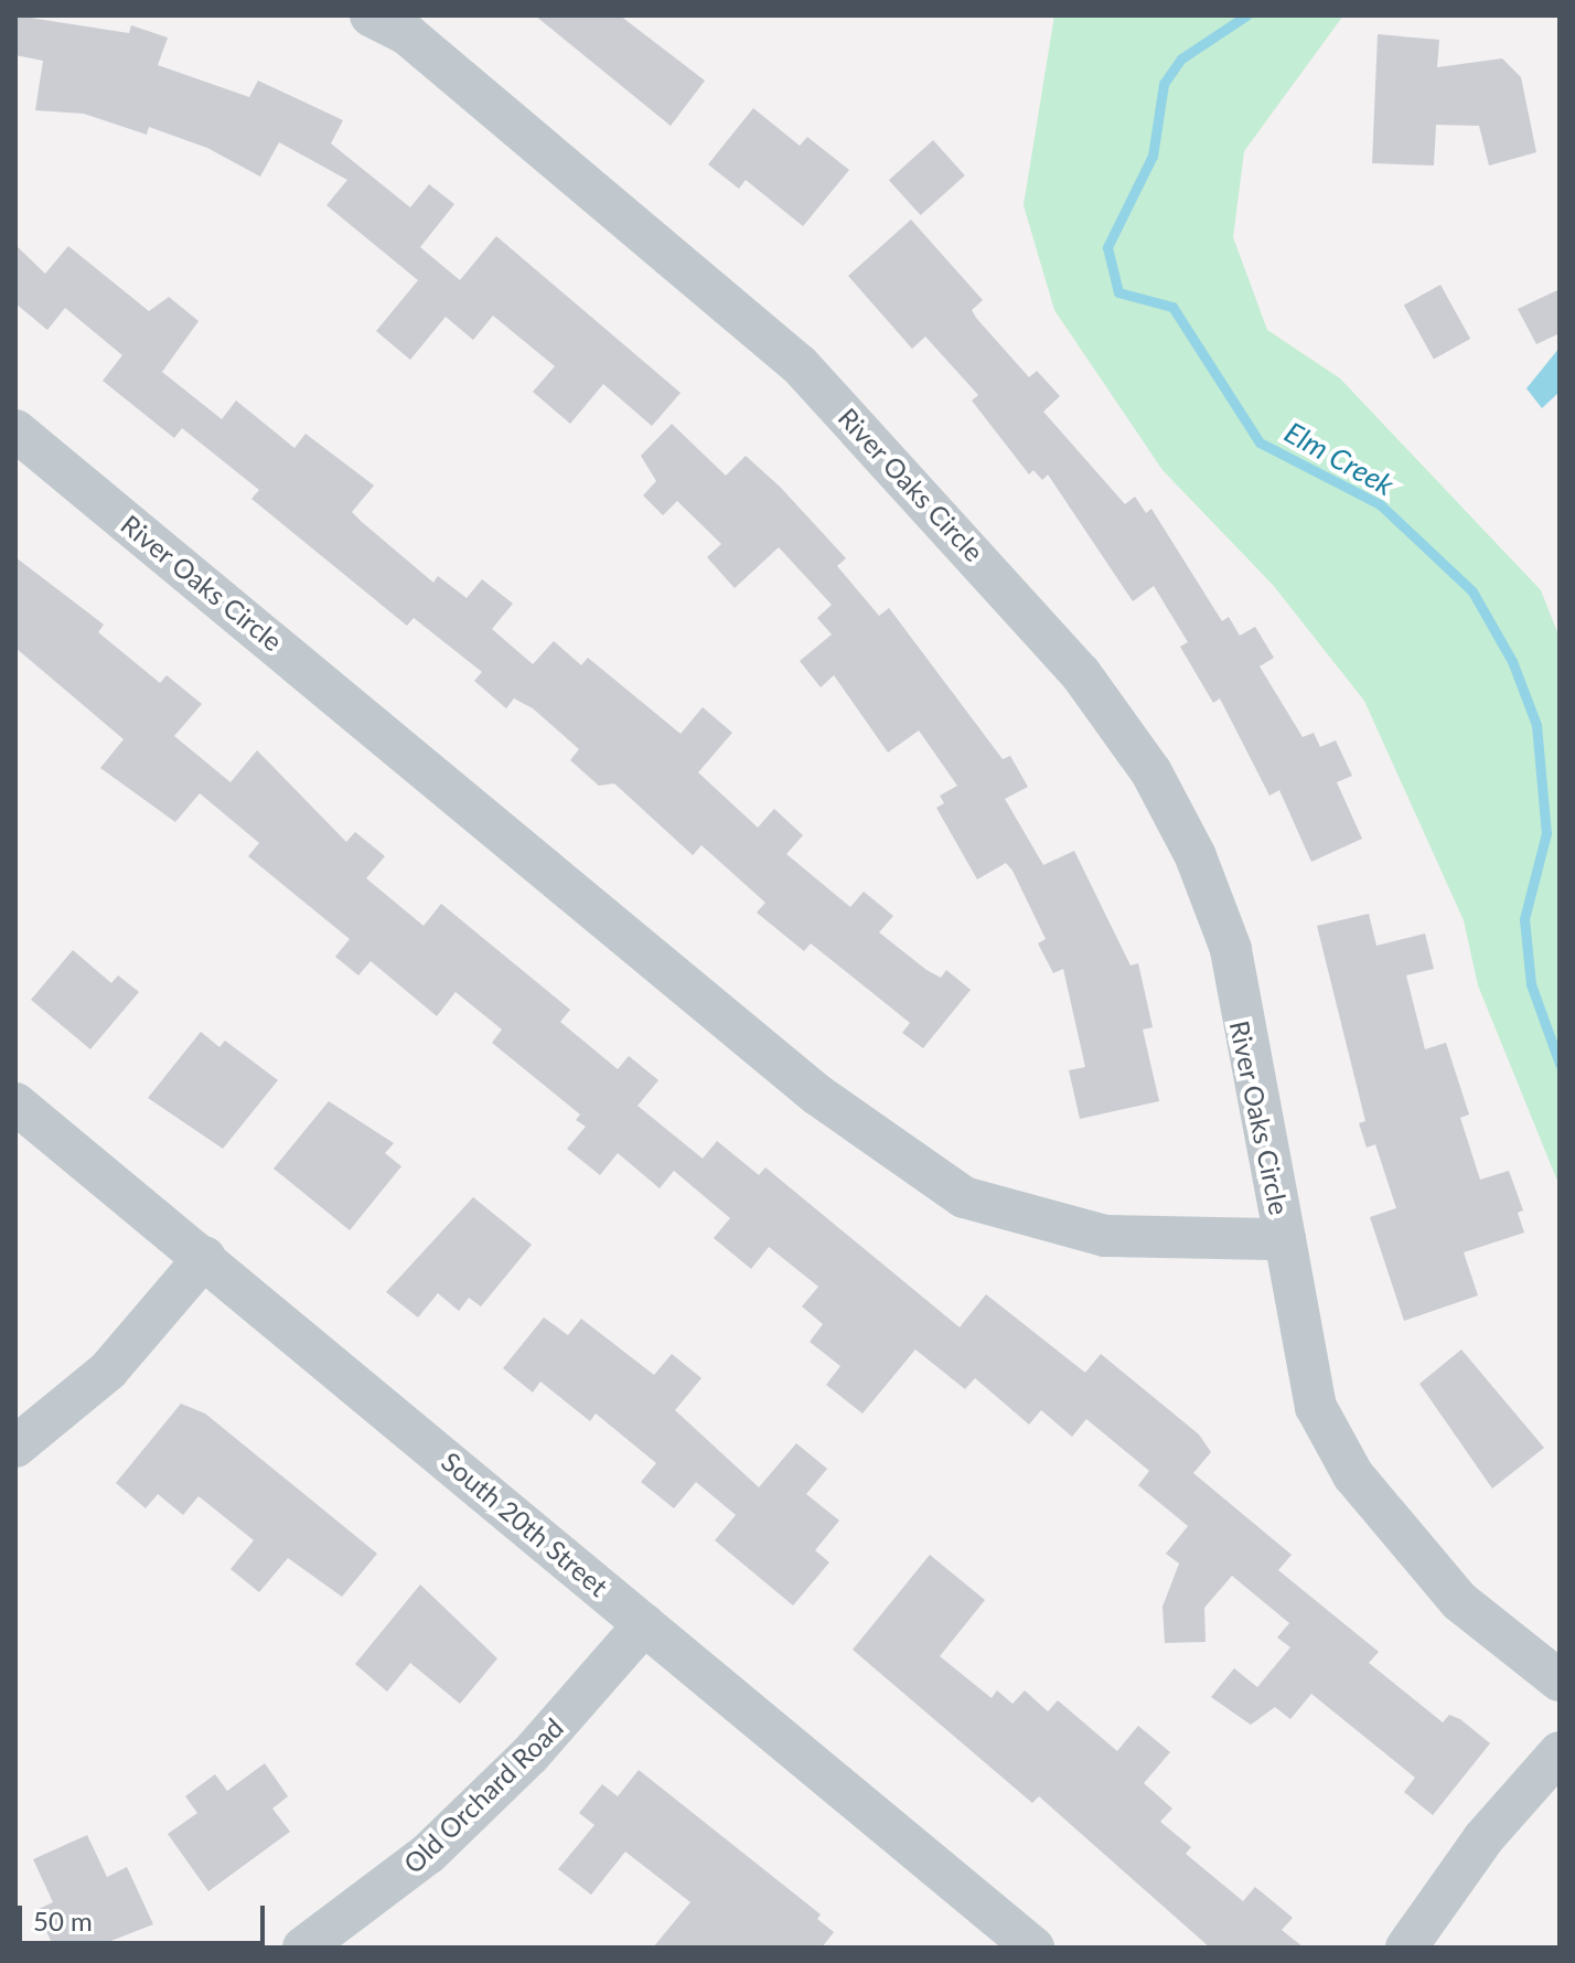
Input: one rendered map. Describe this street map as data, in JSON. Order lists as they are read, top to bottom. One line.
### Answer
{"streets":{"street":["River Oaks Circle","South 20th Street","Old Orchard Road"]},"crossings":[["South 20th Street","Old Orchard Road"]],"water":["Elm Creek"],"scale_bar":"50 m"}
